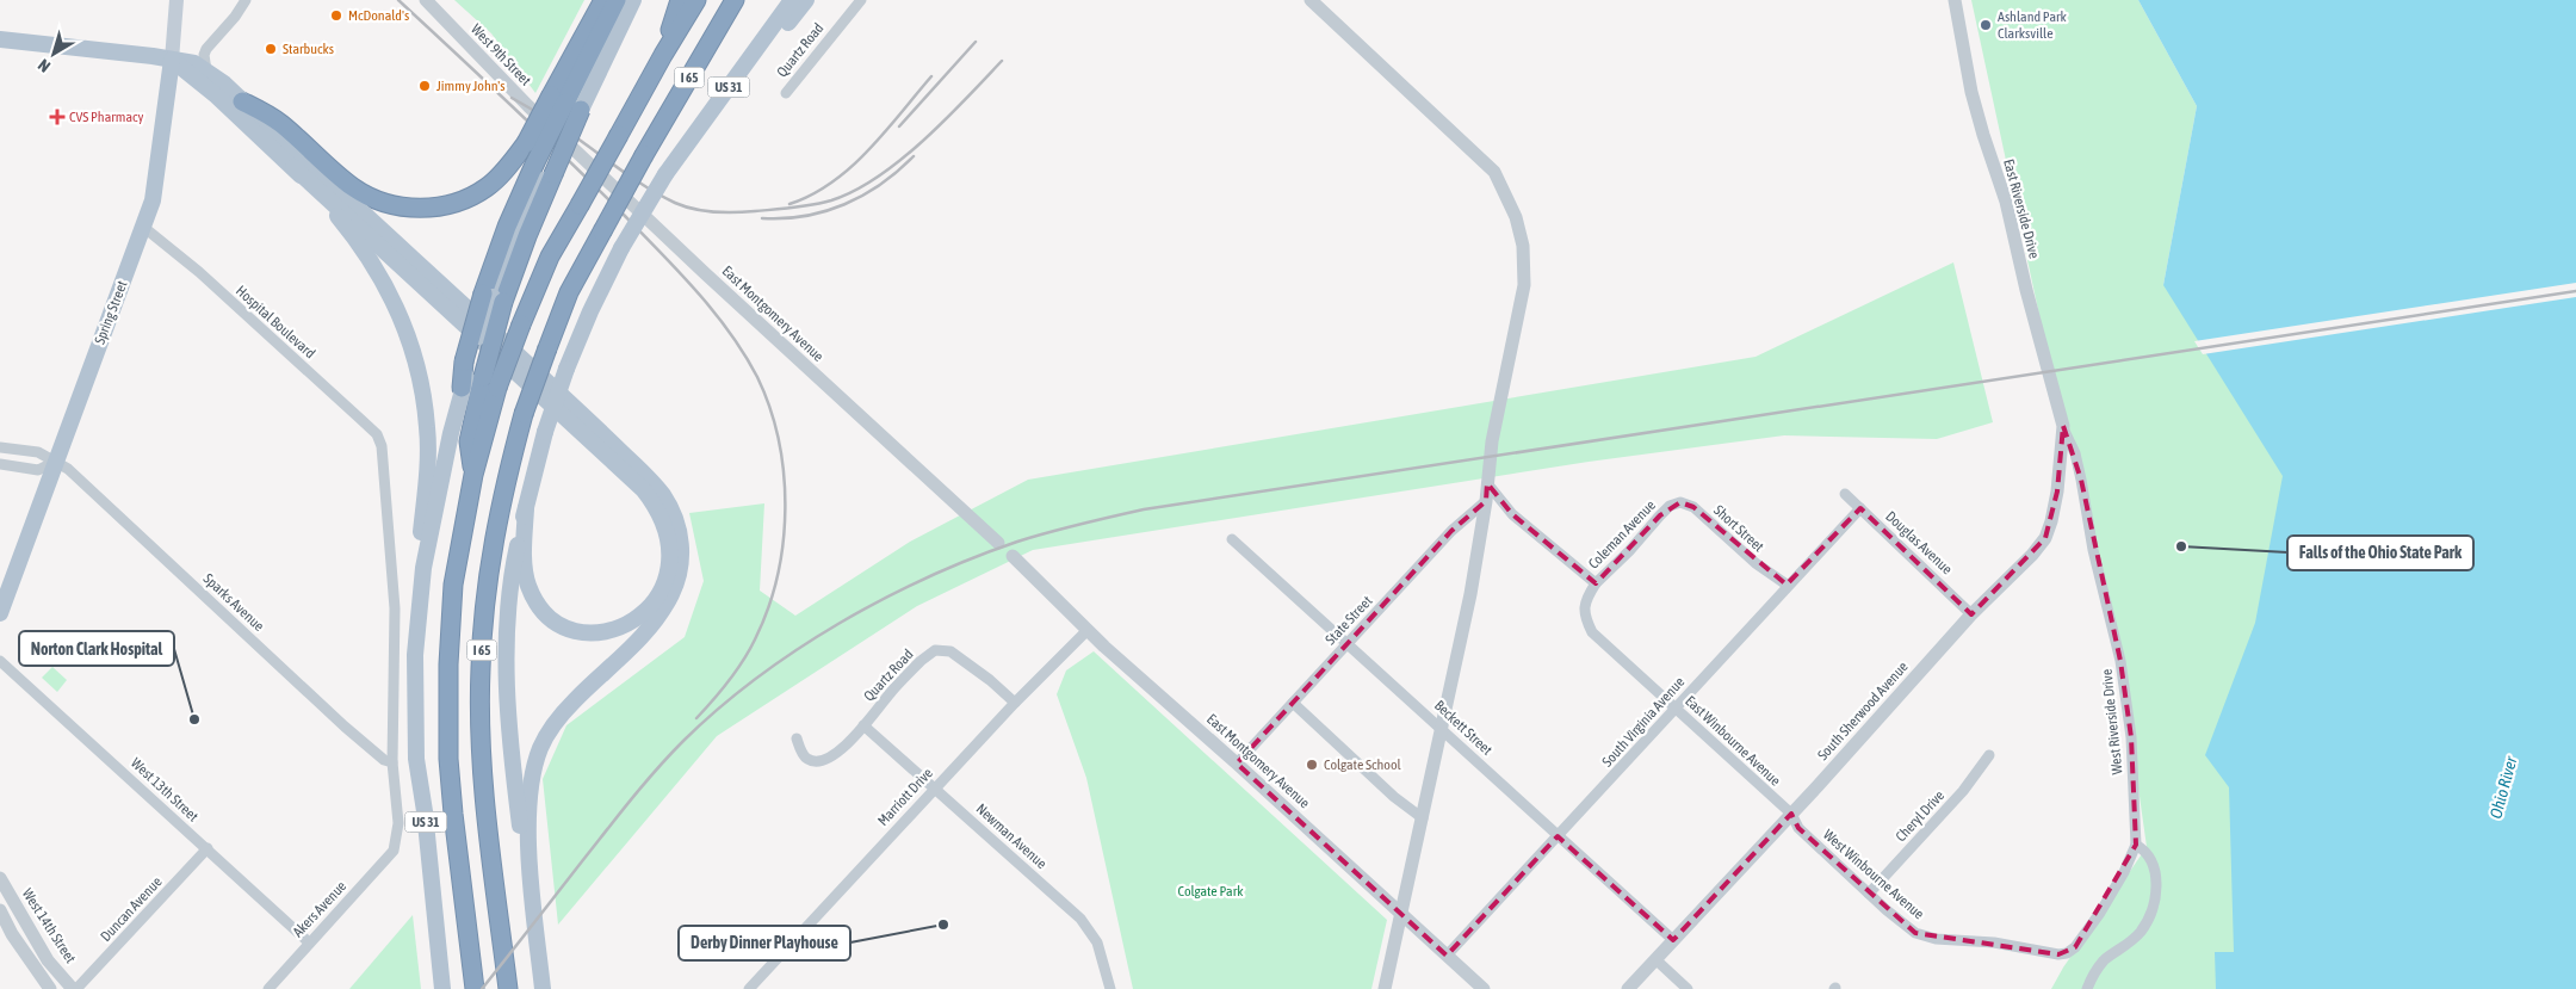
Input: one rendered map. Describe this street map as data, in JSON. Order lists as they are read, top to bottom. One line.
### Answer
{"streets":{"highway":["I 65"],"main road":["US 31","Spring Street"],"street":["Quartz Road","West 9th Street","East Riverside Drive","East Montgomery Avenue","Hospital Boulevard","Short Street","Coleman Avenue","Douglas Avenue","Sparks Avenue","State Street","South Sherwood Avenue","South Virginia Avenue","West Riverside Drive","Beckett Street","East Winbourne Avenue","West 13th Street","Marriott Drive","Cheryl Drive","Newman Avenue","West Winbourne Avenue","Duncan Avenue","Akers Avenue","West 14th Street"]},"crossings":[["Quartz Road","Marriott Drive"],["Quartz Road","Newman Avenue"],["West 9th Street","East Montgomery Avenue"],["East Riverside Drive","South Sherwood Avenue"],["East Riverside Drive","West Riverside Drive"],["Spring Street","Hospital Boulevard"],["Spring Street","Sparks Avenue"],["East Montgomery Avenue","State Street"],["East Montgomery Avenue","South Virginia Avenue"],["East Montgomery Avenue","Marriott Drive"],["Hospital Boulevard","Sparks Avenue"],["Hospital Boulevard","Akers Avenue"],["Short Street","Coleman Avenue"],["Short Street","South Virginia Avenue"],["Coleman Avenue","East Winbourne Avenue"],["Douglas Avenue","South Sherwood Avenue"],["Douglas Avenue","South Virginia Avenue"],["Sparks Avenue","Akers Avenue"],["State Street","Beckett Street"],["South Sherwood Avenue","West Riverside Drive"],["South Sherwood Avenue","Beckett Street"],["South Sherwood Avenue","East Winbourne Avenue"],["South Sherwood Avenue","West Winbourne Avenue"],["South Virginia Avenue","Beckett Street"],["South Virginia Avenue","East Winbourne Avenue"],["West Riverside Drive","West Winbourne Avenue"],["East Winbourne Avenue","West Winbourne Avenue"],["West 13th Street","Duncan Avenue"],["West 13th Street","Akers Avenue"],["Marriott Drive","Newman Avenue"],["Cheryl Drive","West Winbourne Avenue"],["Duncan Avenue","West 14th Street"]],"water":["Ohio River"],"parks":["Colgate Park"],"places":{"other":["McDonald's","Ashland Park Clarksville","Starbucks","Jimmy John's","Falls of the Ohio State Park","Norton Clark Hospital","Colgate School","Derby Dinner Playhouse"],"health":["CVS Pharmacy"]},"north":"bottom left"}
